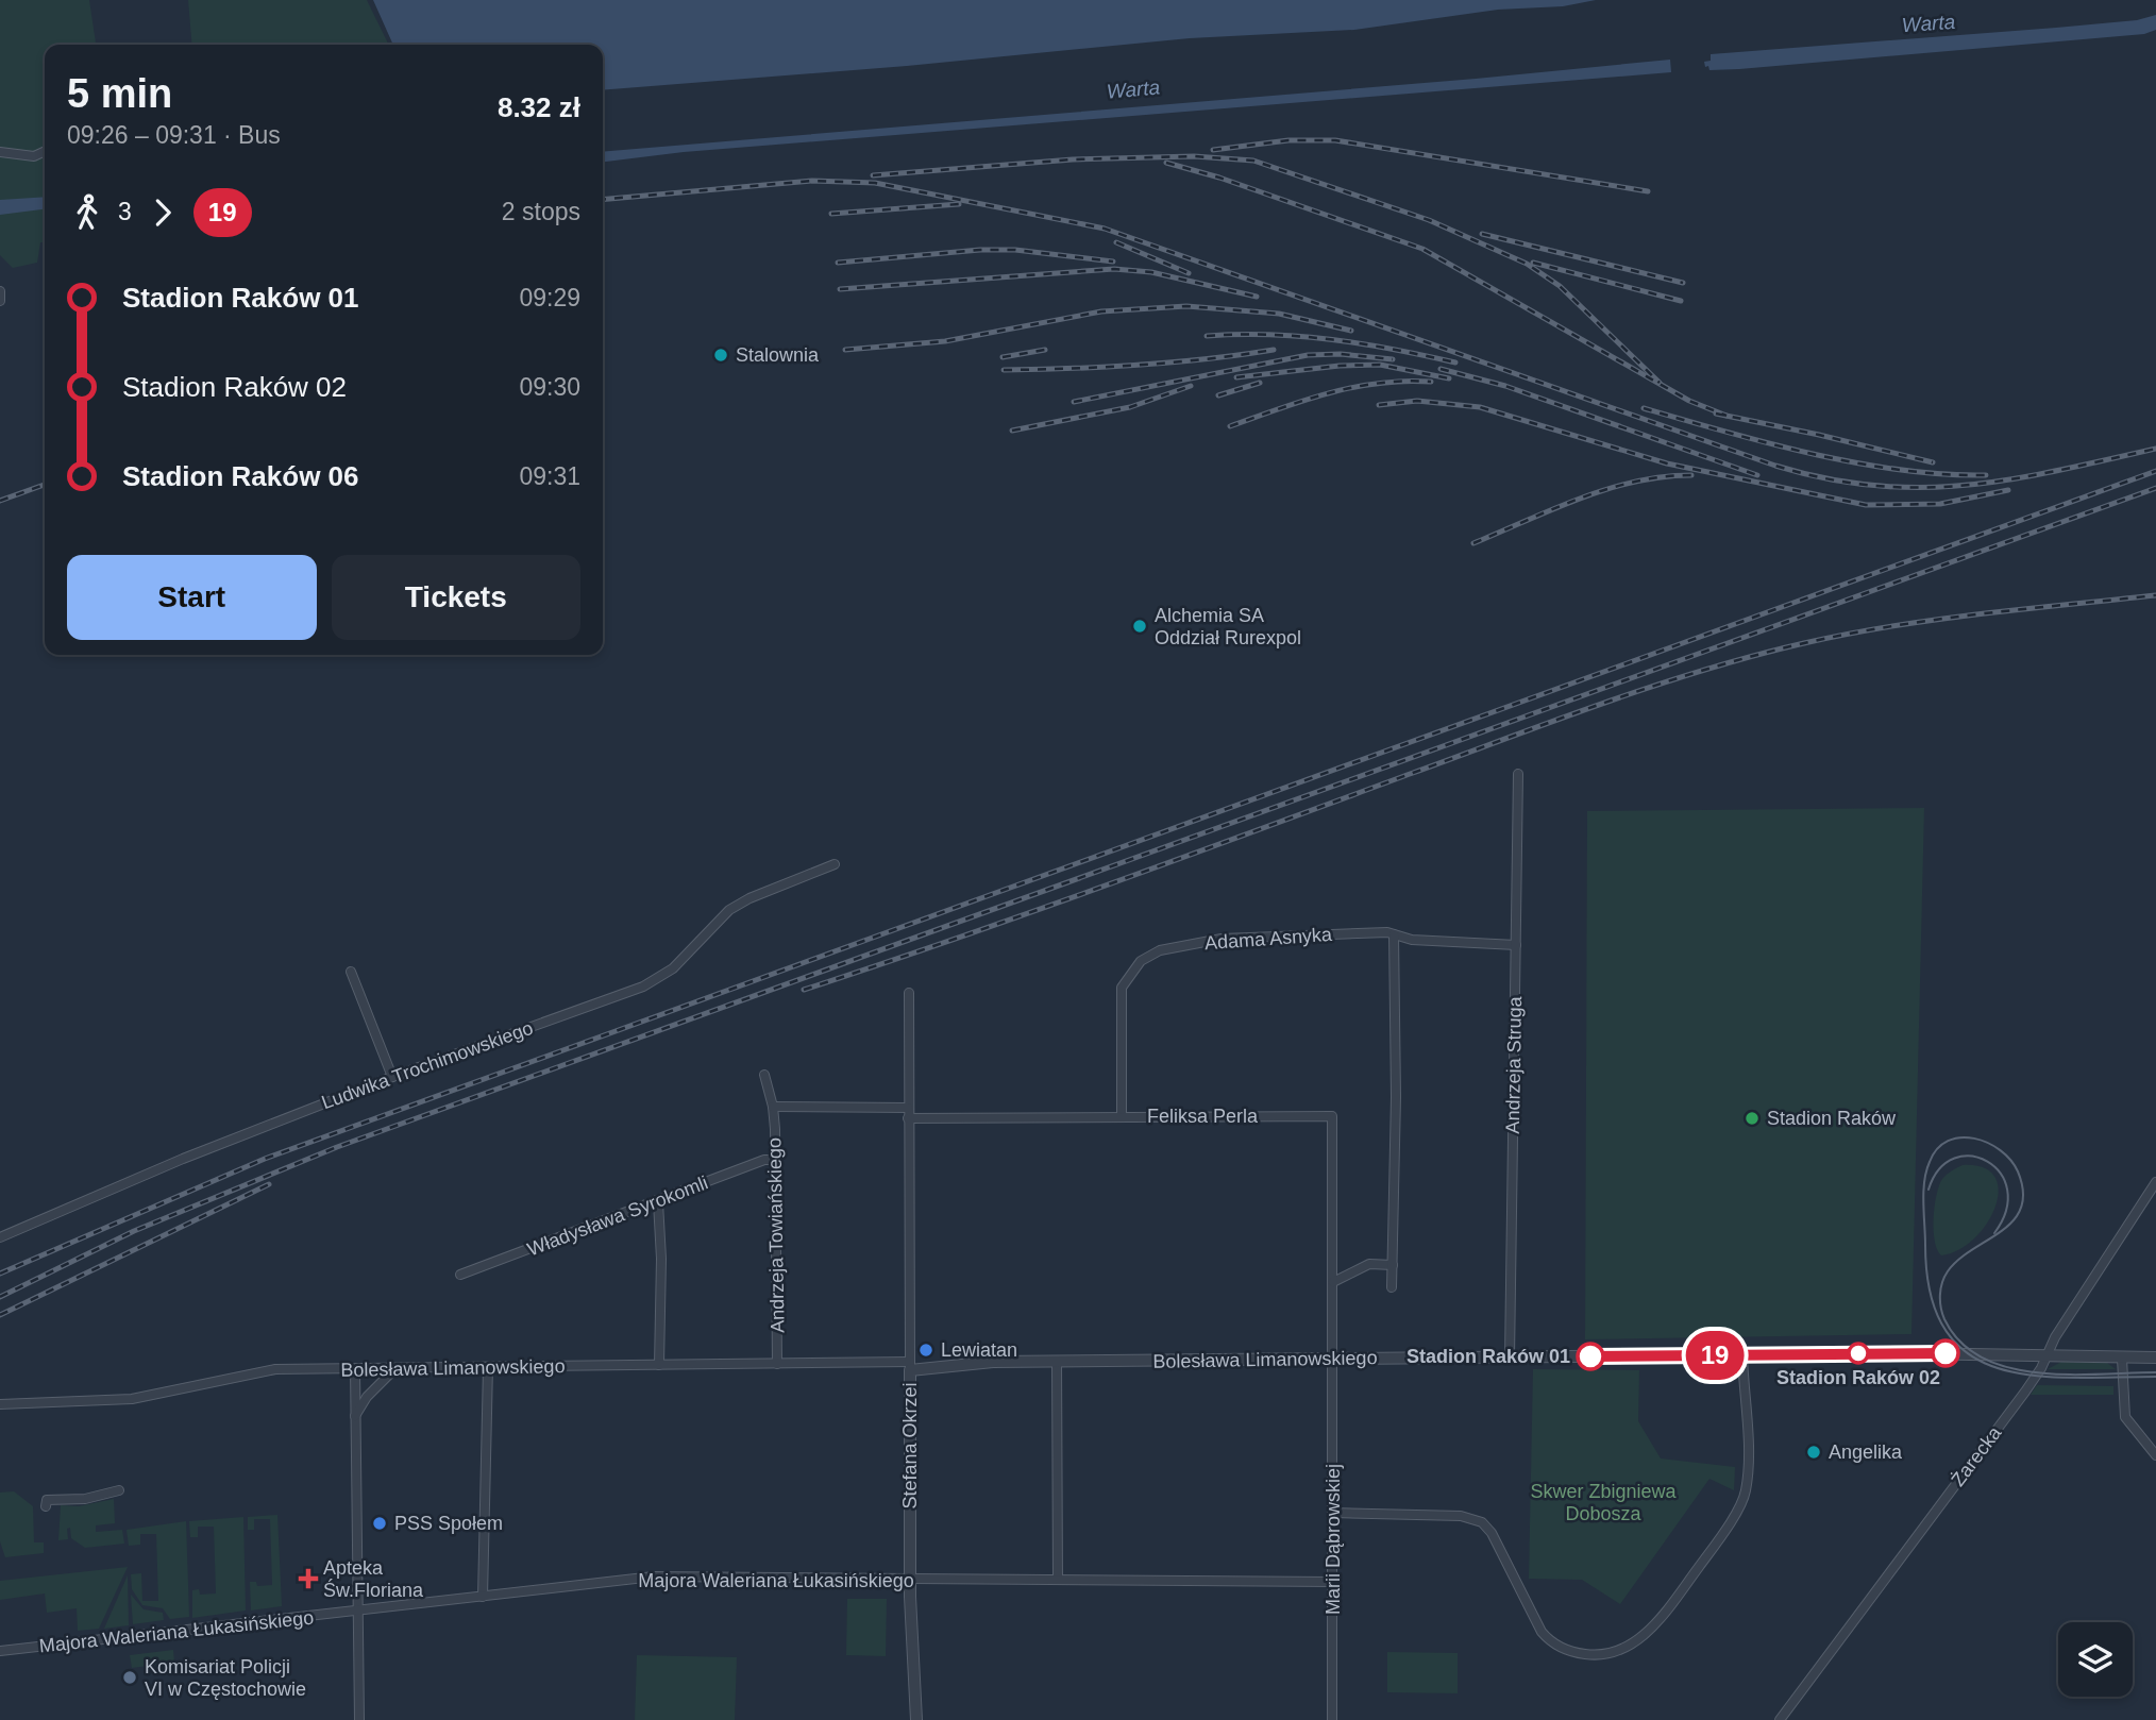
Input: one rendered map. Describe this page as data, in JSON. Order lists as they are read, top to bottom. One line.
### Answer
{"streets":{"street":["Adama Asnyka","Ludwika Trochimowskiego","Andrzeja Struga","Feliksa Perla","Władysława Syrokomli","Andrzeja Towiańskiego","Bolesława Limanowskiego","Stefana Okrzei","Żarecka","Marii Dąbrowskiej","Majora Waleriana Łukasińskiego"]},"crossings":[["Adama Asnyka","Andrzeja Struga"],["Adama Asnyka","Feliksa Perla"],["Andrzeja Struga","Bolesława Limanowskiego"],["Feliksa Perla","Bolesława Limanowskiego"],["Feliksa Perla","Stefana Okrzei"],["Feliksa Perla","Marii Dąbrowskiej"],["Władysława Syrokomli","Andrzeja Towiańskiego"],["Andrzeja Towiańskiego","Bolesława Limanowskiego"],["Bolesława Limanowskiego","Stefana Okrzei"],["Bolesława Limanowskiego","Żarecka"],["Bolesława Limanowskiego","Marii Dąbrowskiej"],["Stefana Okrzei","Majora Waleriana Łukasińskiego"],["Marii Dąbrowskiej","Majora Waleriana Łukasińskiego"]],"water":["Warta"],"parks":["Skwer Zbigniewa Dobosza"],"places":{"other":["Stalownia","Alchemia SA Oddział Rurexpol","Stadion Raków","Lewiatan","Stadion Raków 02","Stadion Raków 01","Angelika","PSS Społem","Komisariat Policji VI w Częstochowie"],"health":["Apteka Św.Floriana"]},"lines":["bus line 19"],"page":{"on_map":"19","heading":["5 min","09:26 – 09:31 · Bus","8.32 zł"],"legs":["3","19","2 stops"],"list":[{"name":"Stadion Raków 01","value":"09:29"},{"name":"Stadion Raków 02","value":"09:30"},{"name":"Stadion Raków 06","value":"09:31"}],"buttons":["Start","Tickets"]}}
